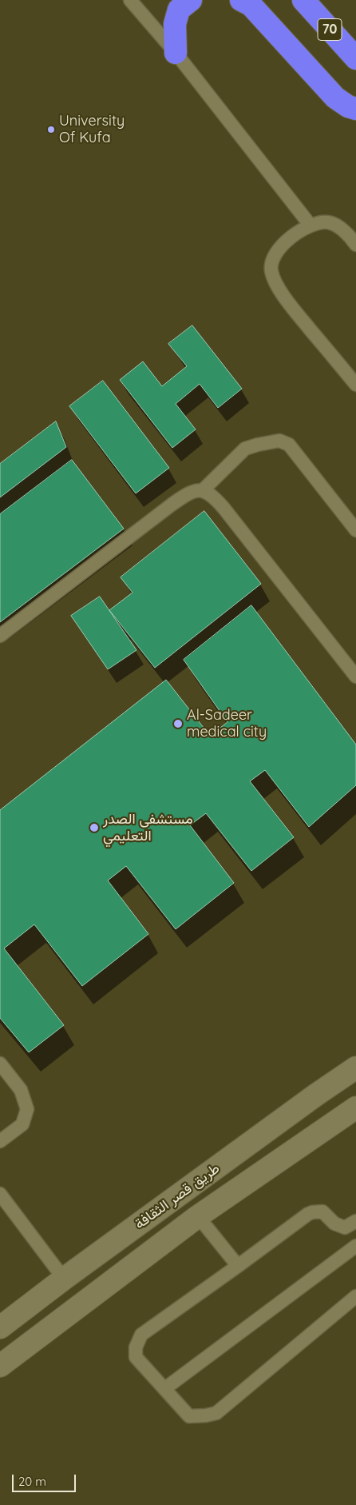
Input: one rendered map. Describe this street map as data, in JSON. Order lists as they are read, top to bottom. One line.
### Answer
{"streets":{"highway":["70"],"street":["طريق قصر الثقافة"]},"places":["University Of Kufa","Al-Sadeer medical city","مستشفى الصدر التعليمي"],"scale_bar":"20 m"}
